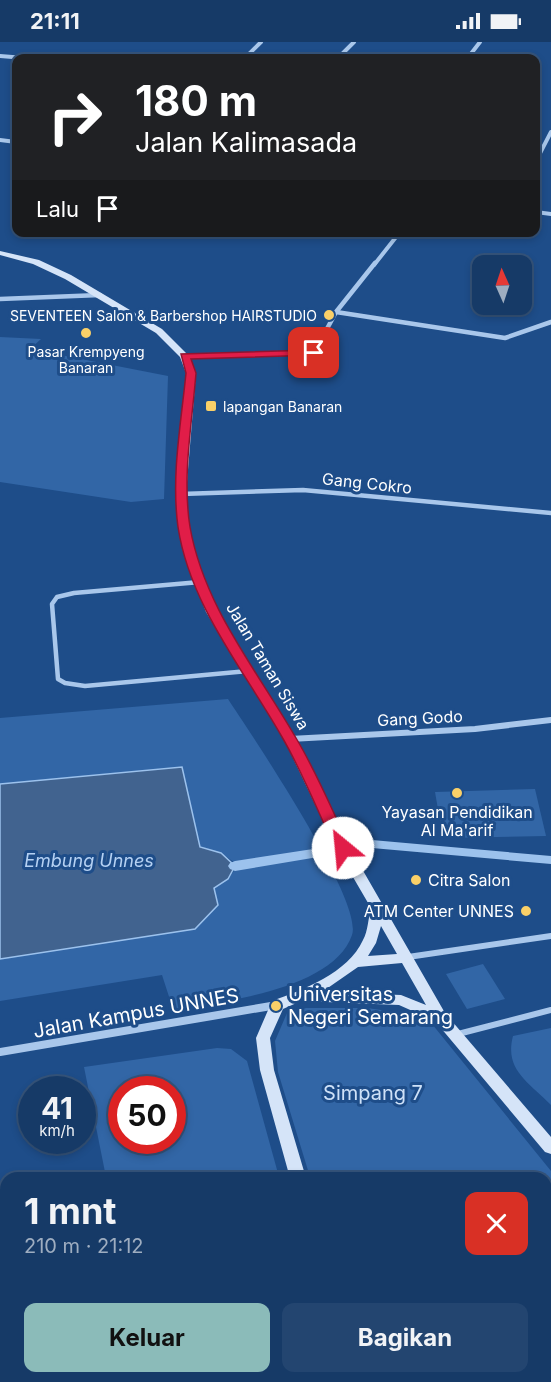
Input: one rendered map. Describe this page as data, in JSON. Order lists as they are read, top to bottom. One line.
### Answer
{"streets":{"main road":["Jalan Taman Siswa"],"street":["Gang Cokro","Gang Godo","Jalan Kampus UNNES"]},"crossings":[["Gang Cokro","Jalan Taman Siswa"],["Jalan Taman Siswa","Gang Godo"],["Jalan Taman Siswa","Jalan Kampus UNNES"]],"water":["Embung Unnes"],"parks":["Simpang 7"],"places":{"other":["SEVENTEEN Salon & Barbershop HAIRSTUDIO","Pasar Krempyeng Banaran","Yayasan Pendidikan Al Ma'arif","Citra Salon","ATM Center UNNES","Universitas Negeri Semarang"],"transit":["lapangan Banaran"]},"north":"top","page":{"status":"21:11","turn":["180 m","Jalan Kalimasada"],"then":"Lalu","speed":"41 km/h","limit":"50","heading":["1 mnt","210 m · 21:12"],"buttons":["Keluar","Bagikan"]}}
